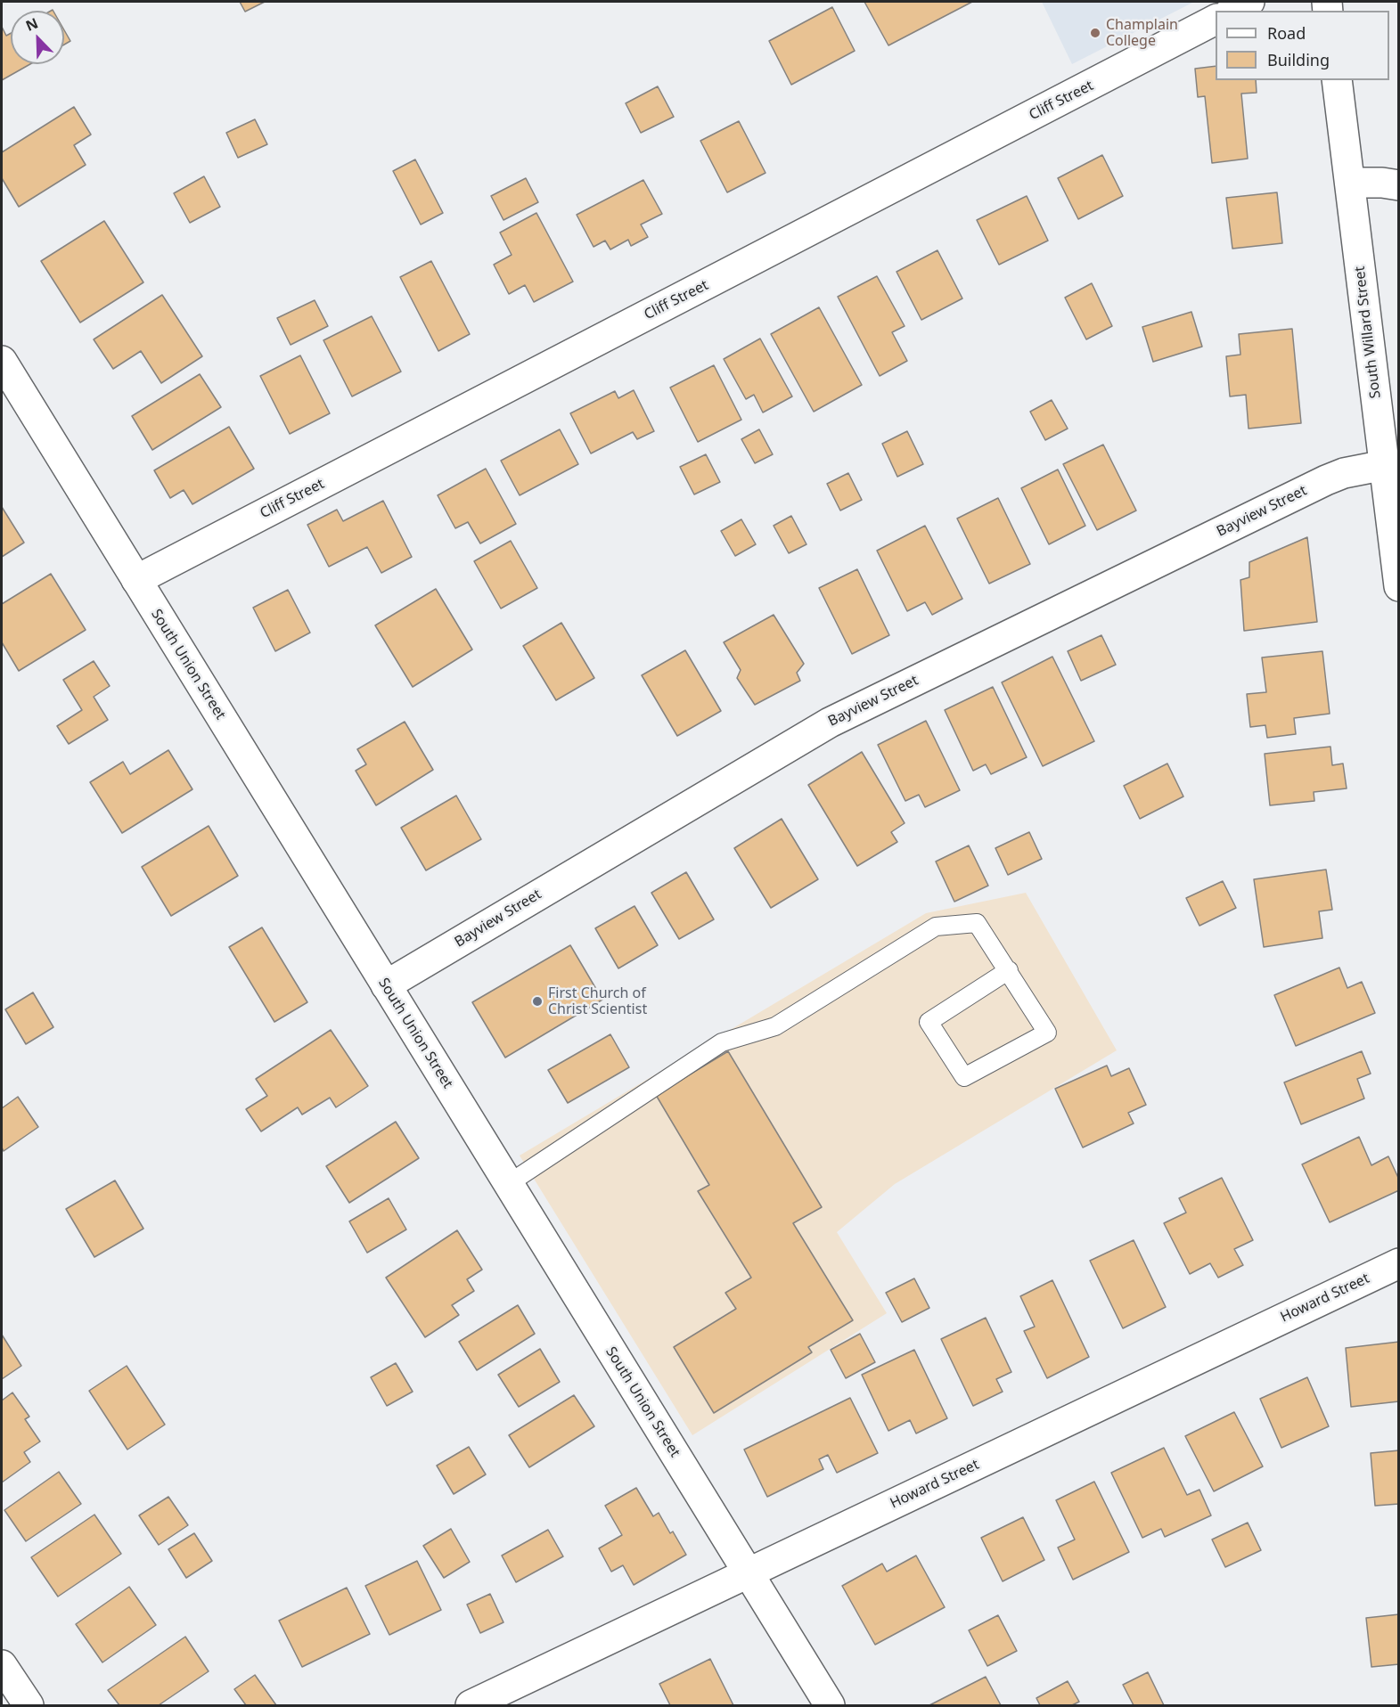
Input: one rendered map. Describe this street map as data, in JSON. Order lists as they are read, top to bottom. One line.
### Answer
{"streets":{"street":["Cliff Street","South Willard Street","Bayview Street","South Union Street","Howard Street"]},"crossings":[["Cliff Street","South Union Street"],["South Willard Street","Bayview Street"],["Bayview Street","South Union Street"],["South Union Street","Howard Street"]],"places":["Champlain College","First Church of Christ Scientist"],"legend":["Road","Building"],"north":"top left"}
